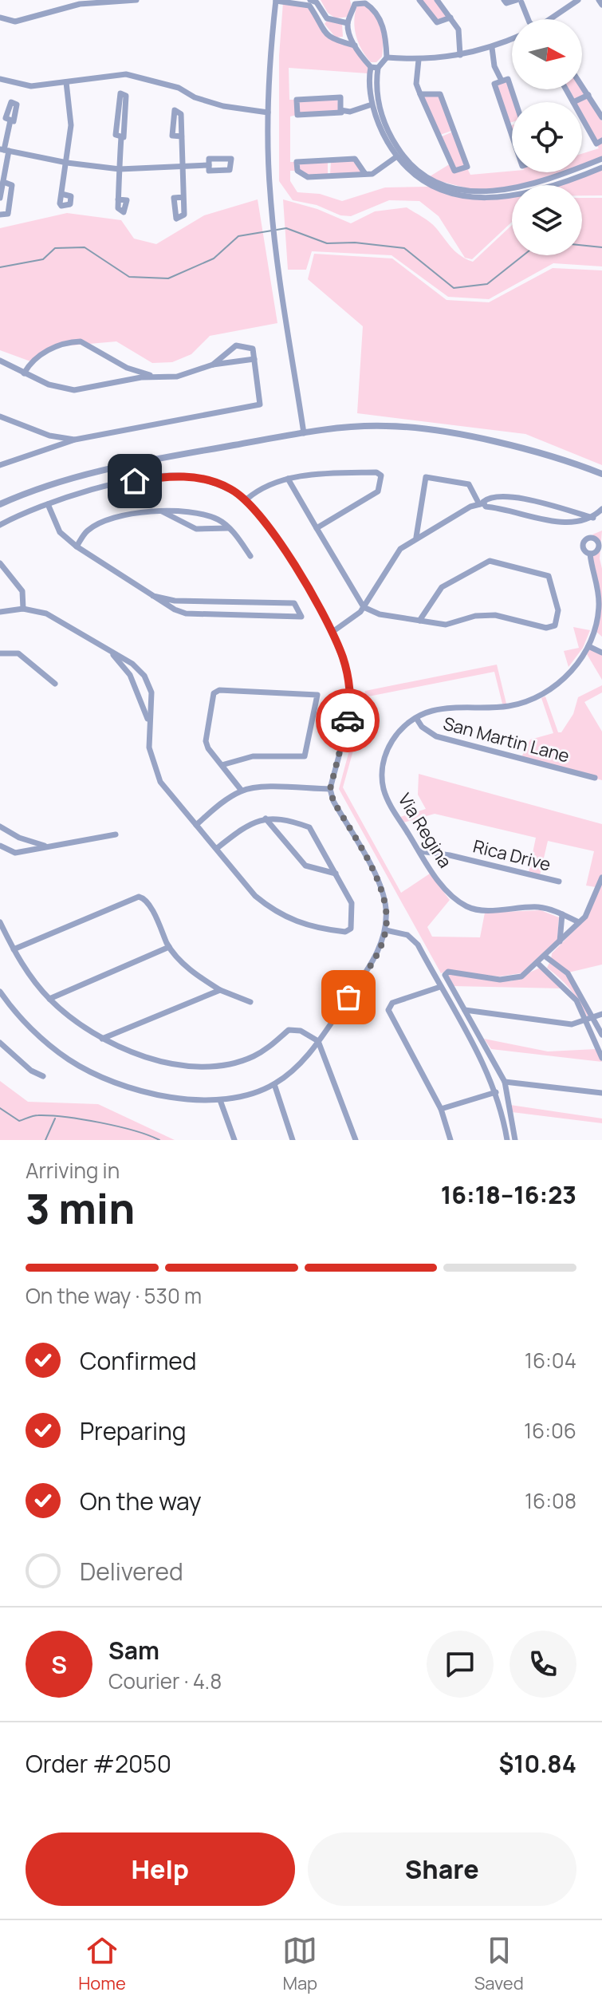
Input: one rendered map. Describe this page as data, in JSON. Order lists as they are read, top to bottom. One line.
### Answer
{"streets":{"street":["San Martin Lane","Via Regina","Rica Drive"]},"crossings":[["San Martin Lane","Via Regina"],["Via Regina","Rica Drive"]],"north":"right","page":{"heading":["3 min","Arriving in","16:18–16:23"],"panel":["Sam","Courier · 4.8","Order #2050","$10.84"],"bar":"On the way · 530 m","list":[["Confirmed","16:04"],["Preparing","16:06"],["On the way","16:08"],"Delivered"],"round":"S","buttons":["Help","Share"],"tabs":["Home","Map","Saved"]}}
